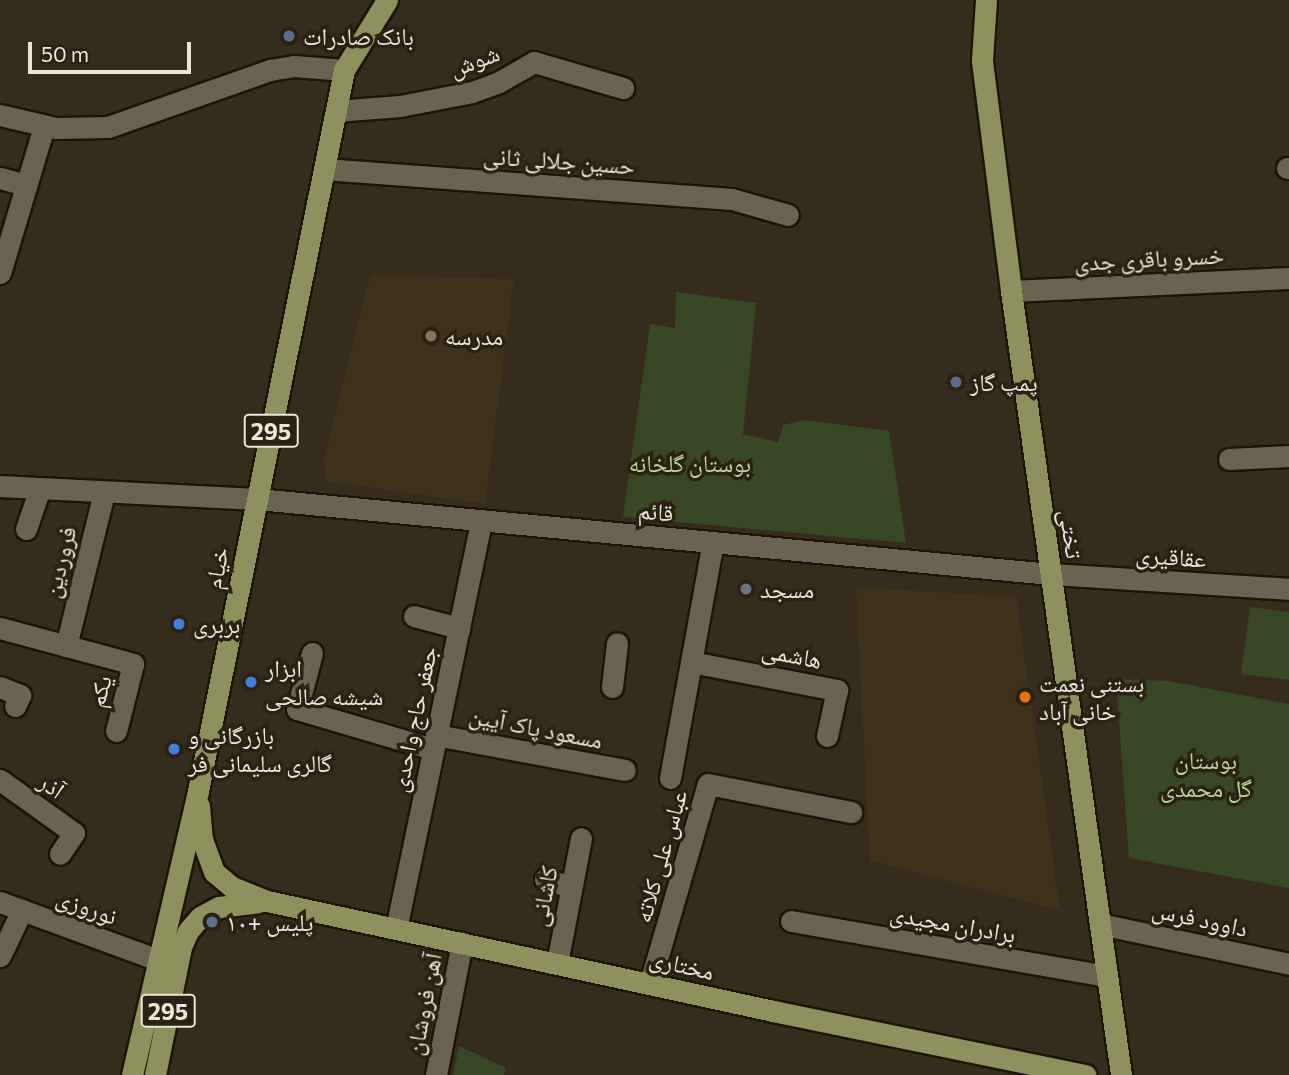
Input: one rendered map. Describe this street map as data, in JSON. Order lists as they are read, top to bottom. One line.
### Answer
{"streets":{"main road":["295","تختی","خیام","مختاری"],"street":["شوش","حسین جلالی ثانی","خسرو باقری جدی","قائم","عقاقیری","فروردین","هاشمی","یکم","جعفر حاج واحدی","مسعود پاک آیین","آذر","عباس علی کلاته","کاشانی","نوروزی","داوود فرس","برادران مجیدی","آهن فروشان"]},"crossings":[["شوش","خیام"],["حسین جلالی ثانی","خیام"],["خسرو باقری جدی","تختی"],["295","خیام"],["295","مختاری"],["قائم","تختی"],["قائم","عقاقیری"],["قائم","فروردین"],["قائم","خیام"],["قائم","جعفر حاج واحدی"],["تختی","عقاقیری"],["تختی","داوود فرس"],["تختی","برادران مجیدی"],["فروردین","خیام"],["فروردین","یکم"],["خیام","نوروزی"],["جعفر حاج واحدی","مسعود پاک آیین"],["جعفر حاج واحدی","مختاری"],["عباس علی کلاته","مختاری"],["کاشانی","مختاری"],["مختاری","آهن فروشان"]],"parks":["بوستان گلخانه","بوستان گل محمدی"],"places":["بانک صادرات","مدرسه","پمپ گاز","مسجد","بربری","ابزار شیشه صالحی","بستنی نعمت خانی آباد","بازرگانی و گالری سلیمانی فر","پلیس +۱۰"],"scale_bar":"50 m"}
